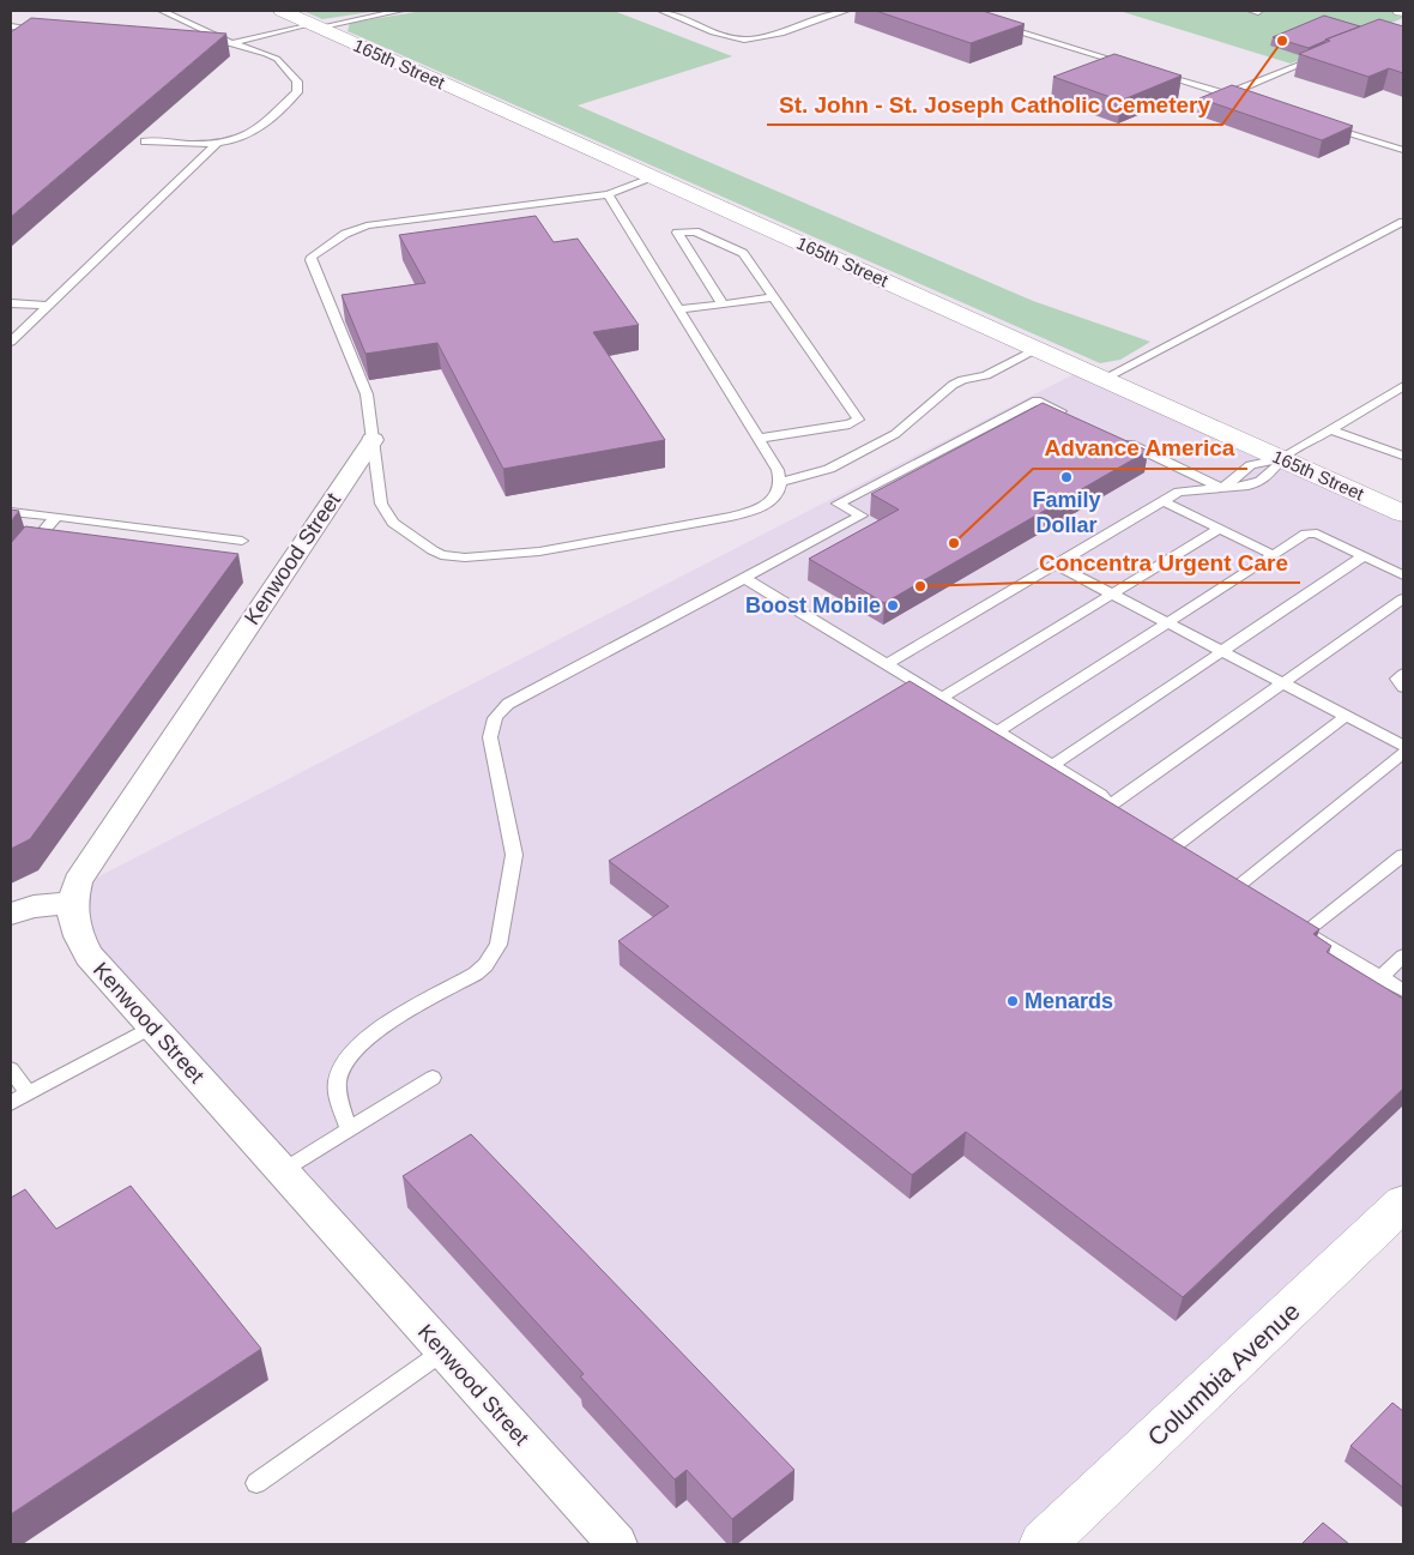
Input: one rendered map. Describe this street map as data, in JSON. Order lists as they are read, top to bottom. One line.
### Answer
{"streets":{"main road":["165th Street","Columbia Avenue"],"street":["Kenwood Street"]},"places":["St. John - St. Joseph Catholic Cemetery","Family Dollar","Advance America","Concentra Urgent Care","Boost Mobile","Menards"]}
